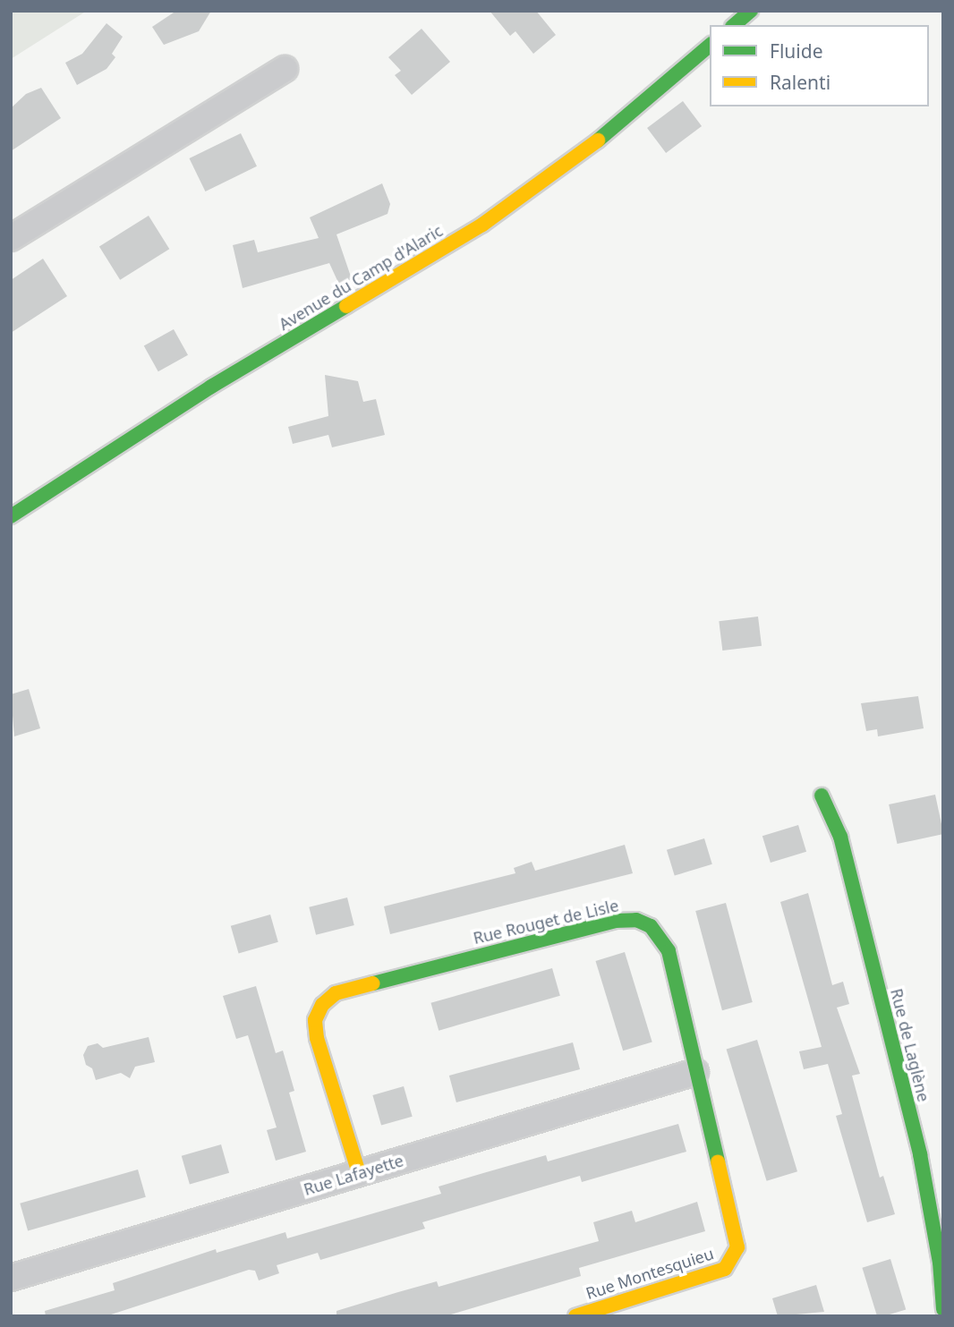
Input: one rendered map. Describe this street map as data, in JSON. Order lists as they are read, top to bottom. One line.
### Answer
{"streets":{"street":["Avenue du Camp d'Alaric","Rue Rouget de Lisle","Rue de Laglène","Rue Lafayette","Rue Montesquieu"]},"crossings":[["Rue Rouget de Lisle","Rue Lafayette"],["Rue Rouget de Lisle","Rue Montesquieu"]],"legend":["Fluide","Ralenti"]}
